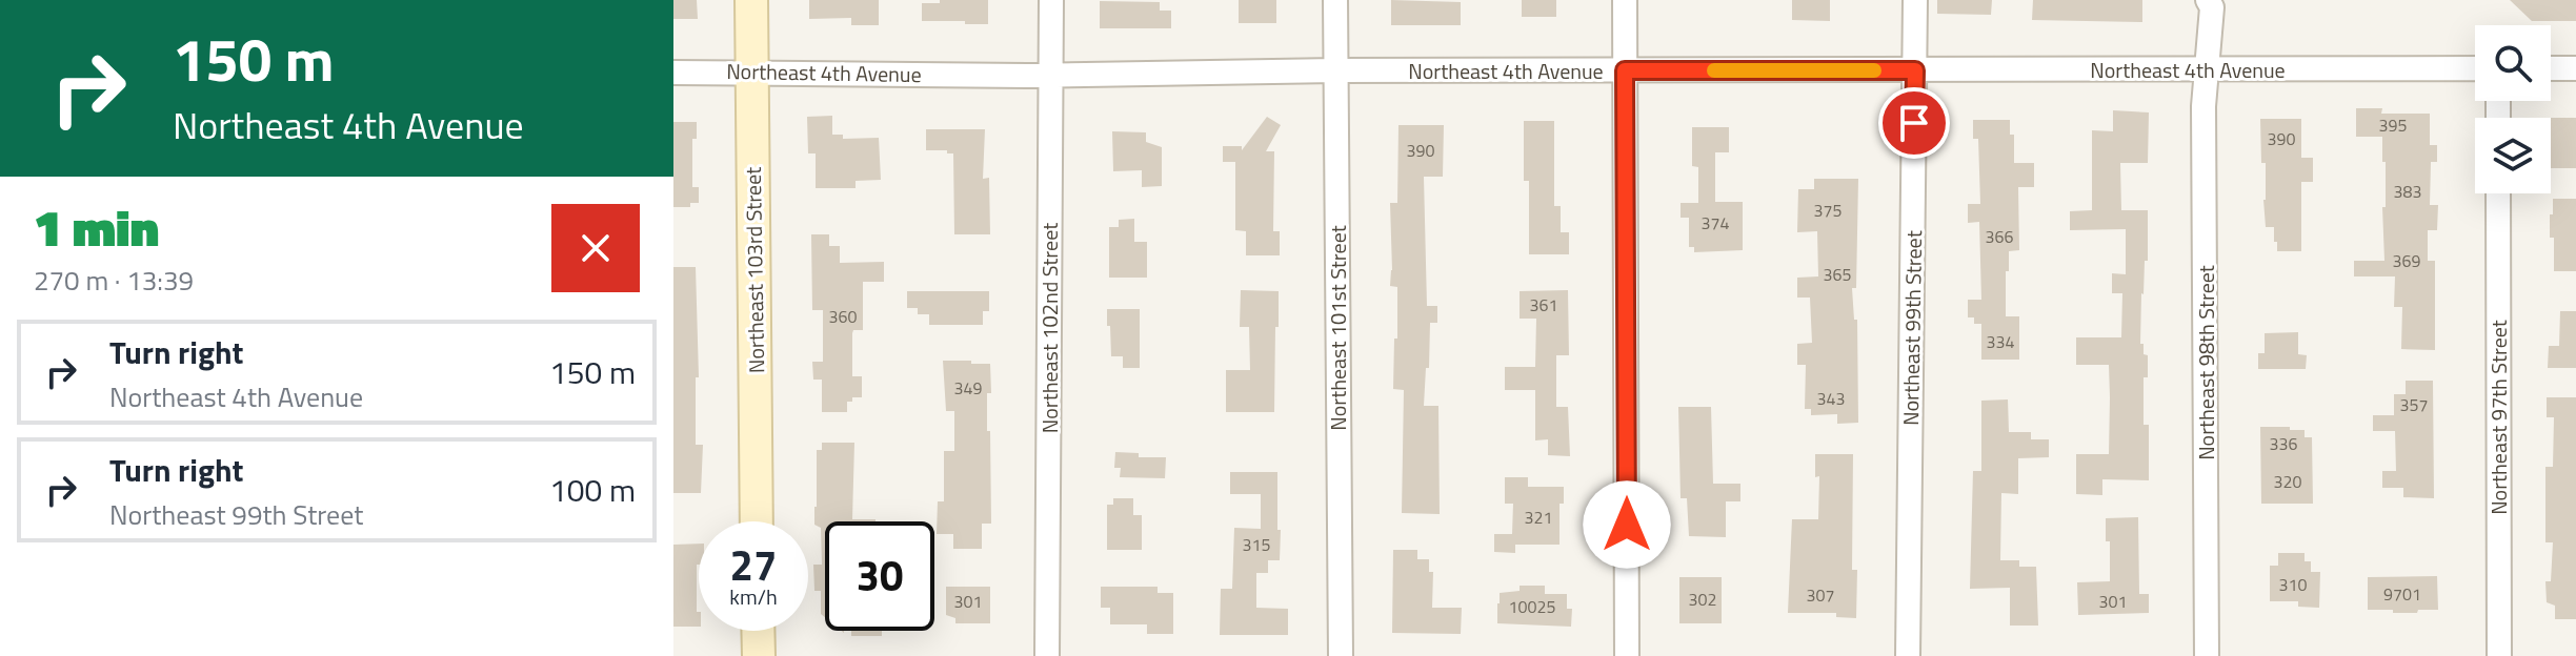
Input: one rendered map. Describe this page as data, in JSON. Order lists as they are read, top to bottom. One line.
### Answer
{"streets":{"main road":["Northeast 103rd Street"],"street":["Northeast 4th Avenue","Northeast 102nd Street","Northeast 101st Street","Northeast 99th Street","Northeast 98th Street","Northeast 97th Street"]},"crossings":[["Northeast 4th Avenue","Northeast 103rd Street"],["Northeast 4th Avenue","Northeast 102nd Street"],["Northeast 4th Avenue","Northeast 101st Street"],["Northeast 4th Avenue","Northeast 99th Street"],["Northeast 4th Avenue","Northeast 98th Street"]],"house_numbers":["395","390","390","383","375","374","366","369","365","361","360","334","349","343","357","336","320","321","315","310","9701","307","302","301","301","10025"],"page":{"turn":["150 m","Northeast 4th Avenue"],"heading":["1 min","270 m · 13:39"],"list":[{"name":"Turn right","note":"Northeast 4th Avenue","value":"150 m"},{"name":"Turn right","note":"Northeast 99th Street","value":"100 m"}],"speed":"27 km/h","limit":"30"}}
